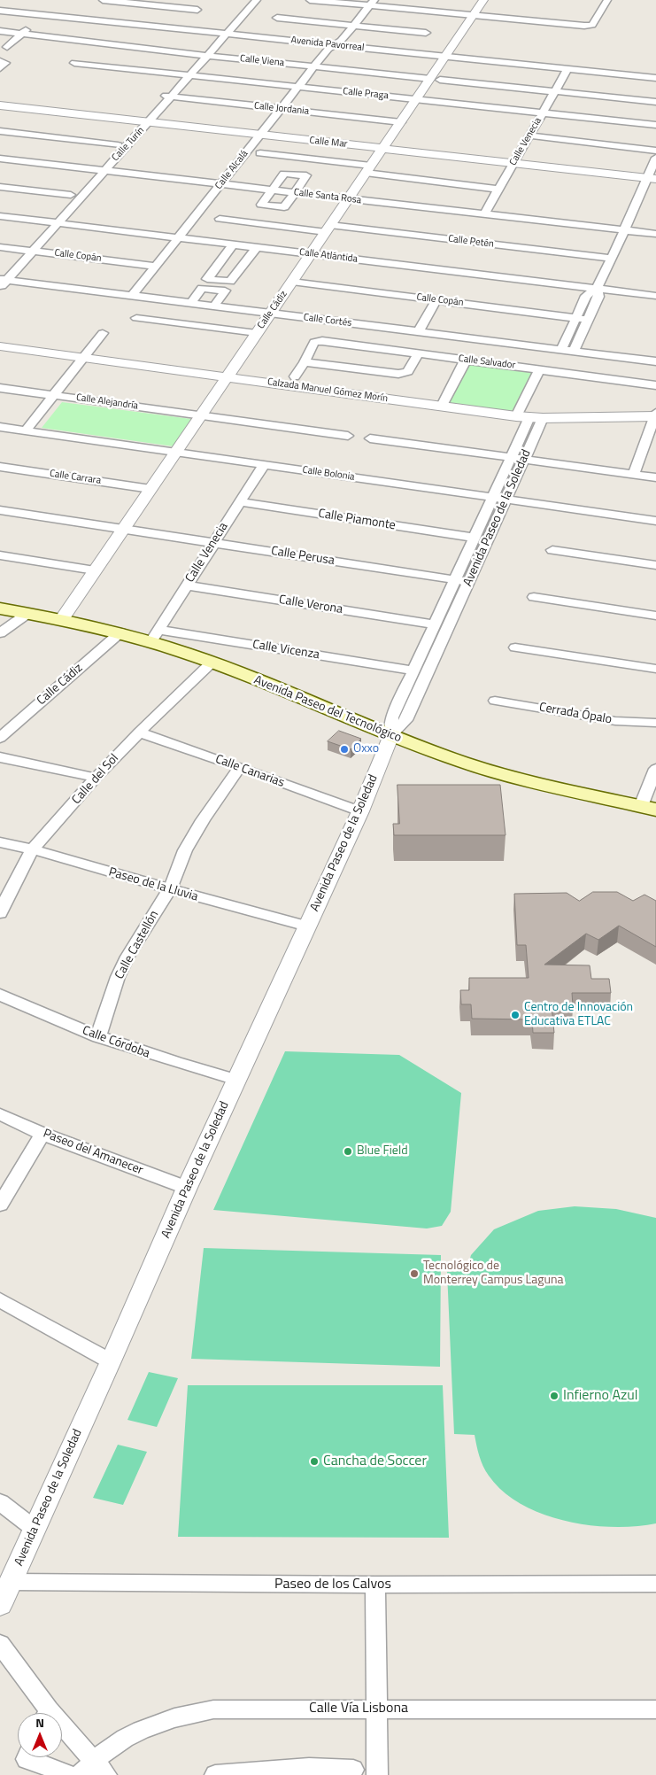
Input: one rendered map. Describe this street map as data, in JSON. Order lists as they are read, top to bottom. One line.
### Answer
{"streets":{"main road":["Avenida Paseo del Tecnológico"],"street":["Avenida Pavorreal","Calle Viena","Calle Praga","Calle Jordania","Calle Venecia","Calle Mar","Calle Turín","Calle Alcalá","Calle Santa Rosa","Calle Petén","Calle Copán","Calle Atlántida","Calle Cádiz","Calle Cortés","Calle Salvador","Calzada Manuel Gómez Morín","Calle Alejandría","Calle Bolonia","Calle Carrara","Avenida Paseo de la Soledad","Calle Piamonte","Calle Perusa","Calle Verona","Calle Vicenza","Cerrada Ópalo","Calle Canarias","Calle del Sol","Paseo de la Lluvia","Calle Castellón","Calle Córdoba","Paseo del Amanecer","Paseo de los Calvos","Calle Vía Lisbona"]},"crossings":[["Avenida Pavorreal","Calle Venecia"],["Avenida Pavorreal","Calle Turín"],["Avenida Pavorreal","Calle Alcalá"],["Avenida Pavorreal","Calle Cádiz"],["Calle Viena","Calle Praga"],["Calle Viena","Calle Venecia"],["Calle Viena","Calle Turín"],["Calle Viena","Calle Alcalá"],["Calle Viena","Calle Cádiz"],["Calle Praga","Calle Venecia"],["Calle Praga","Calle Turín"],["Calle Praga","Calle Alcalá"],["Calle Praga","Calle Cádiz"],["Calle Jordania","Calle Turín"],["Calle Jordania","Calle Alcalá"],["Calle Jordania","Calle Cádiz"],["Calle Venecia","Calle Mar"],["Calle Venecia","Calle Santa Rosa"],["Calle Venecia","Calle Bolonia"],["Calle Venecia","Calle Piamonte"],["Calle Venecia","Calle Perusa"],["Calle Venecia","Calle Verona"],["Calle Venecia","Calle Vicenza"],["Calle Venecia","Avenida Paseo del Tecnológico"],["Calle Mar","Calle Turín"],["Calle Mar","Calle Alcalá"],["Calle Mar","Calle Cádiz"],["Calle Turín","Calle Santa Rosa"],["Calle Turín","Calle Copán"],["Calle Turín","Calle Atlántida"],["Calle Turín","Calle Cortés"],["Calle Alcalá","Calle Santa Rosa"],["Calle Alcalá","Calle Copán"],["Calle Alcalá","Calle Atlántida"],["Calle Alcalá","Calle Cortés"],["Calle Santa Rosa","Calle Cádiz"],["Calle Petén","Calle Cádiz"],["Calle Copán","Calle Cádiz"],["Calle Atlántida","Calle Cádiz"],["Calle Cádiz","Calle Cortés"],["Calle Cádiz","Calzada Manuel Gómez Morín"],["Calle Cádiz","Calle Alejandría"],["Calle Cádiz","Calle Bolonia"],["Calle Cádiz","Calle Carrara"],["Calle Cádiz","Calle Perusa"],["Calle Cádiz","Avenida Paseo del Tecnológico"],["Calzada Manuel Gómez Morín","Avenida Paseo de la Soledad"],["Calle Bolonia","Avenida Paseo de la Soledad"],["Avenida Paseo de la Soledad","Calle Piamonte"],["Avenida Paseo de la Soledad","Calle Perusa"],["Avenida Paseo de la Soledad","Calle Verona"],["Avenida Paseo de la Soledad","Calle Vicenza"],["Avenida Paseo de la Soledad","Avenida Paseo del Tecnológico"],["Avenida Paseo de la Soledad","Calle Canarias"],["Avenida Paseo de la Soledad","Paseo de la Lluvia"],["Avenida Paseo de la Soledad","Calle Córdoba"],["Avenida Paseo de la Soledad","Paseo del Amanecer"],["Avenida Paseo de la Soledad","Paseo de los Calvos"],["Calle Vicenza","Avenida Paseo del Tecnológico"],["Avenida Paseo del Tecnológico","Calle del Sol"],["Calle Canarias","Calle del Sol"],["Calle Canarias","Calle Castellón"],["Calle del Sol","Paseo de la Lluvia"],["Paseo de la Lluvia","Calle Castellón"],["Calle Castellón","Calle Córdoba"]],"places":["Oxxo","Centro de Innovación Educativa ETLAC","Blue Field","Tecnológico de Monterrey Campus Laguna","Infierno Azul","Cancha de Soccer"],"north":"top"}
